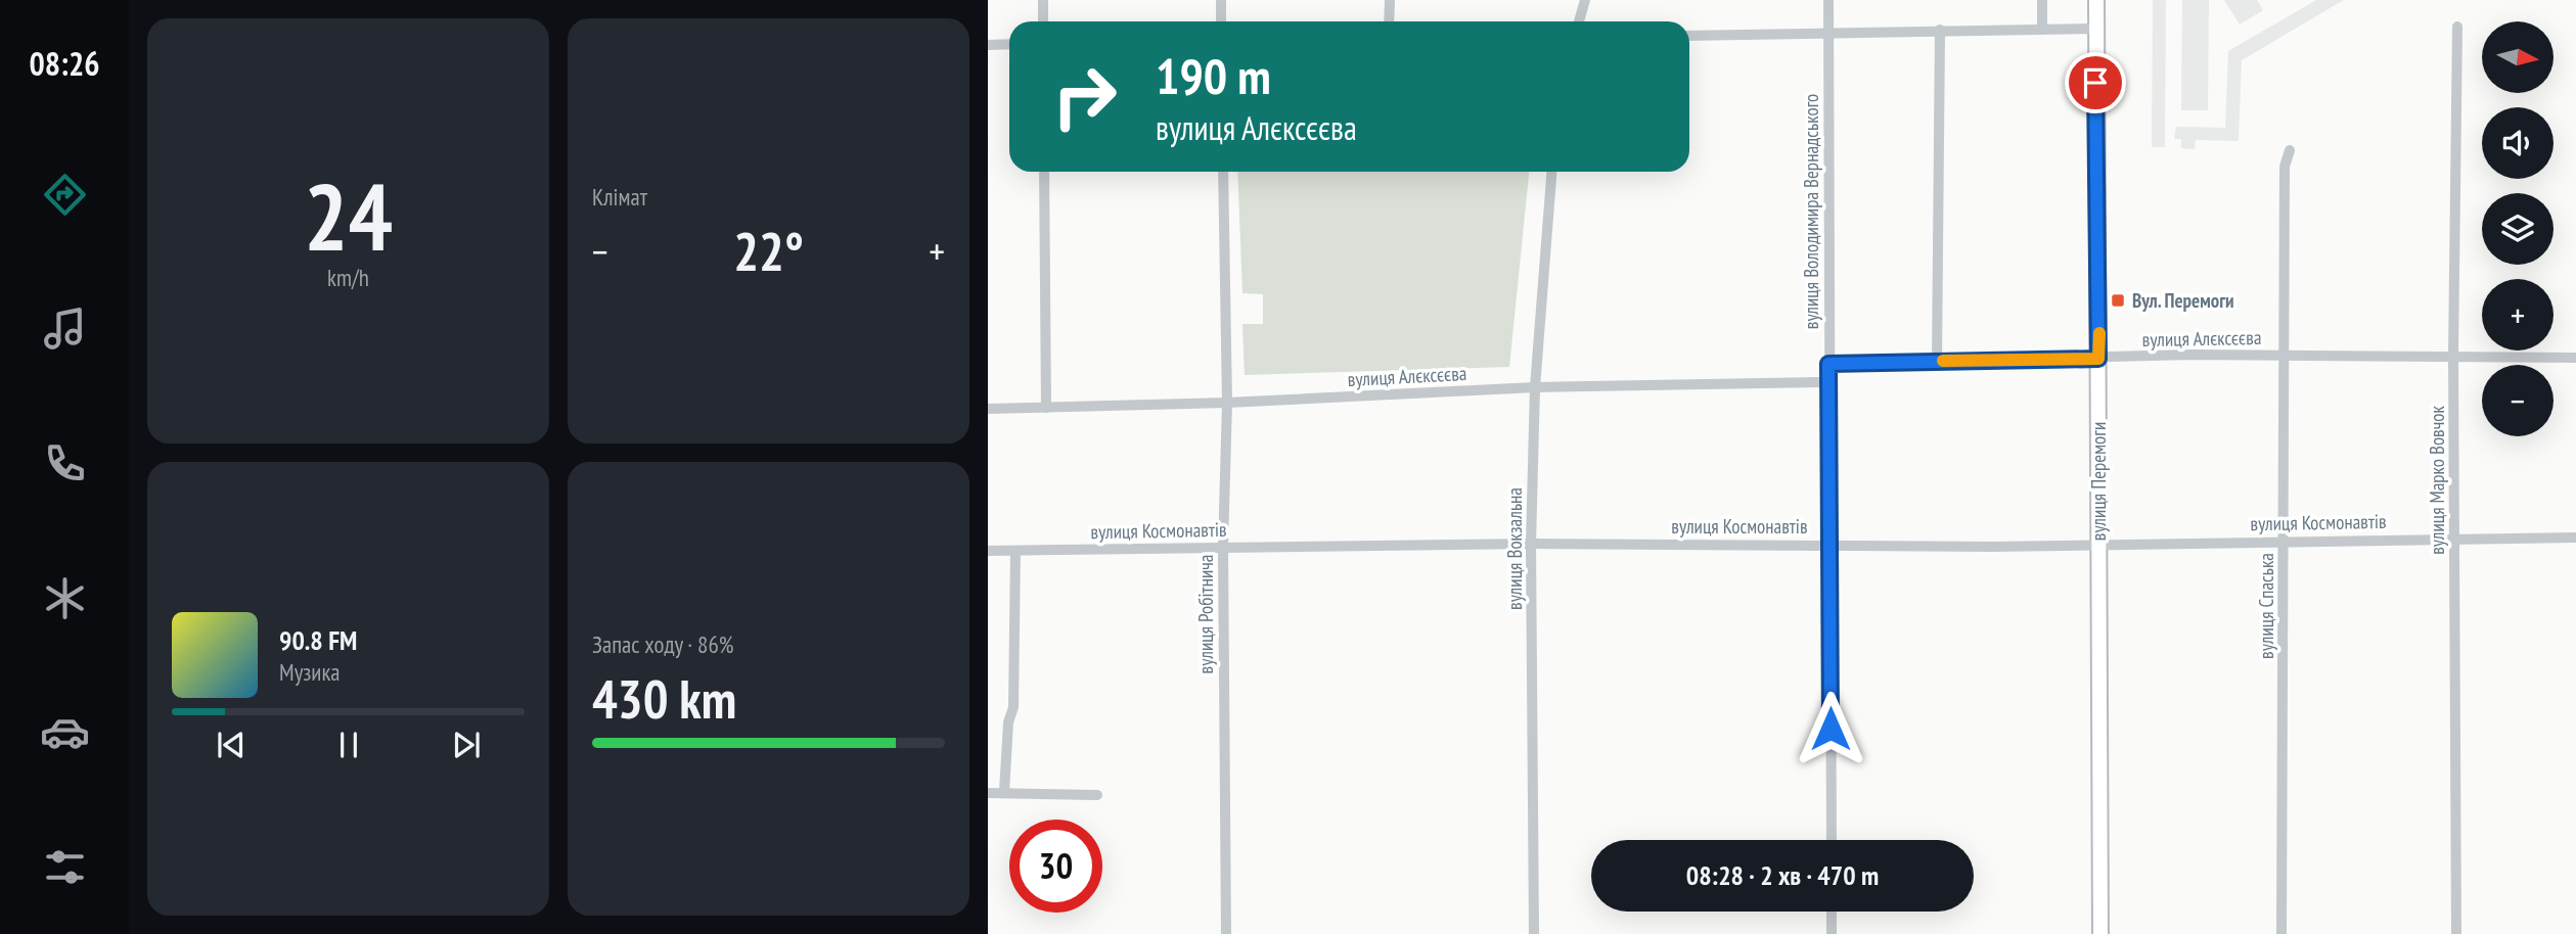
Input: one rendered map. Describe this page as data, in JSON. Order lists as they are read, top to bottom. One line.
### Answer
{"streets":{"main road":["вулиця Перемоги"],"street":["вулиця Володимира Вернадського","вулиця Алєксєєва","вулиця Марко Вовчок","вулиця Космонавтів","вулиця Вокзальна","вулиця Спаська","вулиця Робітнича"]},"crossings":[["вулиця Володимира Вернадського","вулиця Алєксєєва"],["вулиця Володимира Вернадського","вулиця Космонавтів"],["вулиця Алєксєєва","вулиця Марко Вовчок"],["вулиця Алєксєєва","вулиця Перемоги"],["вулиця Алєксєєва","вулиця Вокзальна"],["вулиця Алєксєєва","вулиця Спаська"],["вулиця Алєксєєва","вулиця Робітнича"],["вулиця Марко Вовчок","вулиця Космонавтів"],["вулиця Перемоги","вулиця Космонавтів"],["вулиця Космонавтів","вулиця Вокзальна"],["вулиця Космонавтів","вулиця Спаська"],["вулиця Космонавтів","вулиця Робітнича"]],"places":{"transit":["Вул. Перемоги"]},"north":"right","page":{"tabs":"08:26","tile":[["24","km/h"],"Клімат",["Запас ходу · 86%","430 km"]],"map_buttons":["+","−"],"turn":["190 m","вулиця Алєксєєва"],"heat":["−","22°","+"],"song":["90.8 FM","Музика"],"limit":"30","trip":"08:28 · 2 хв · 470 m"}}
